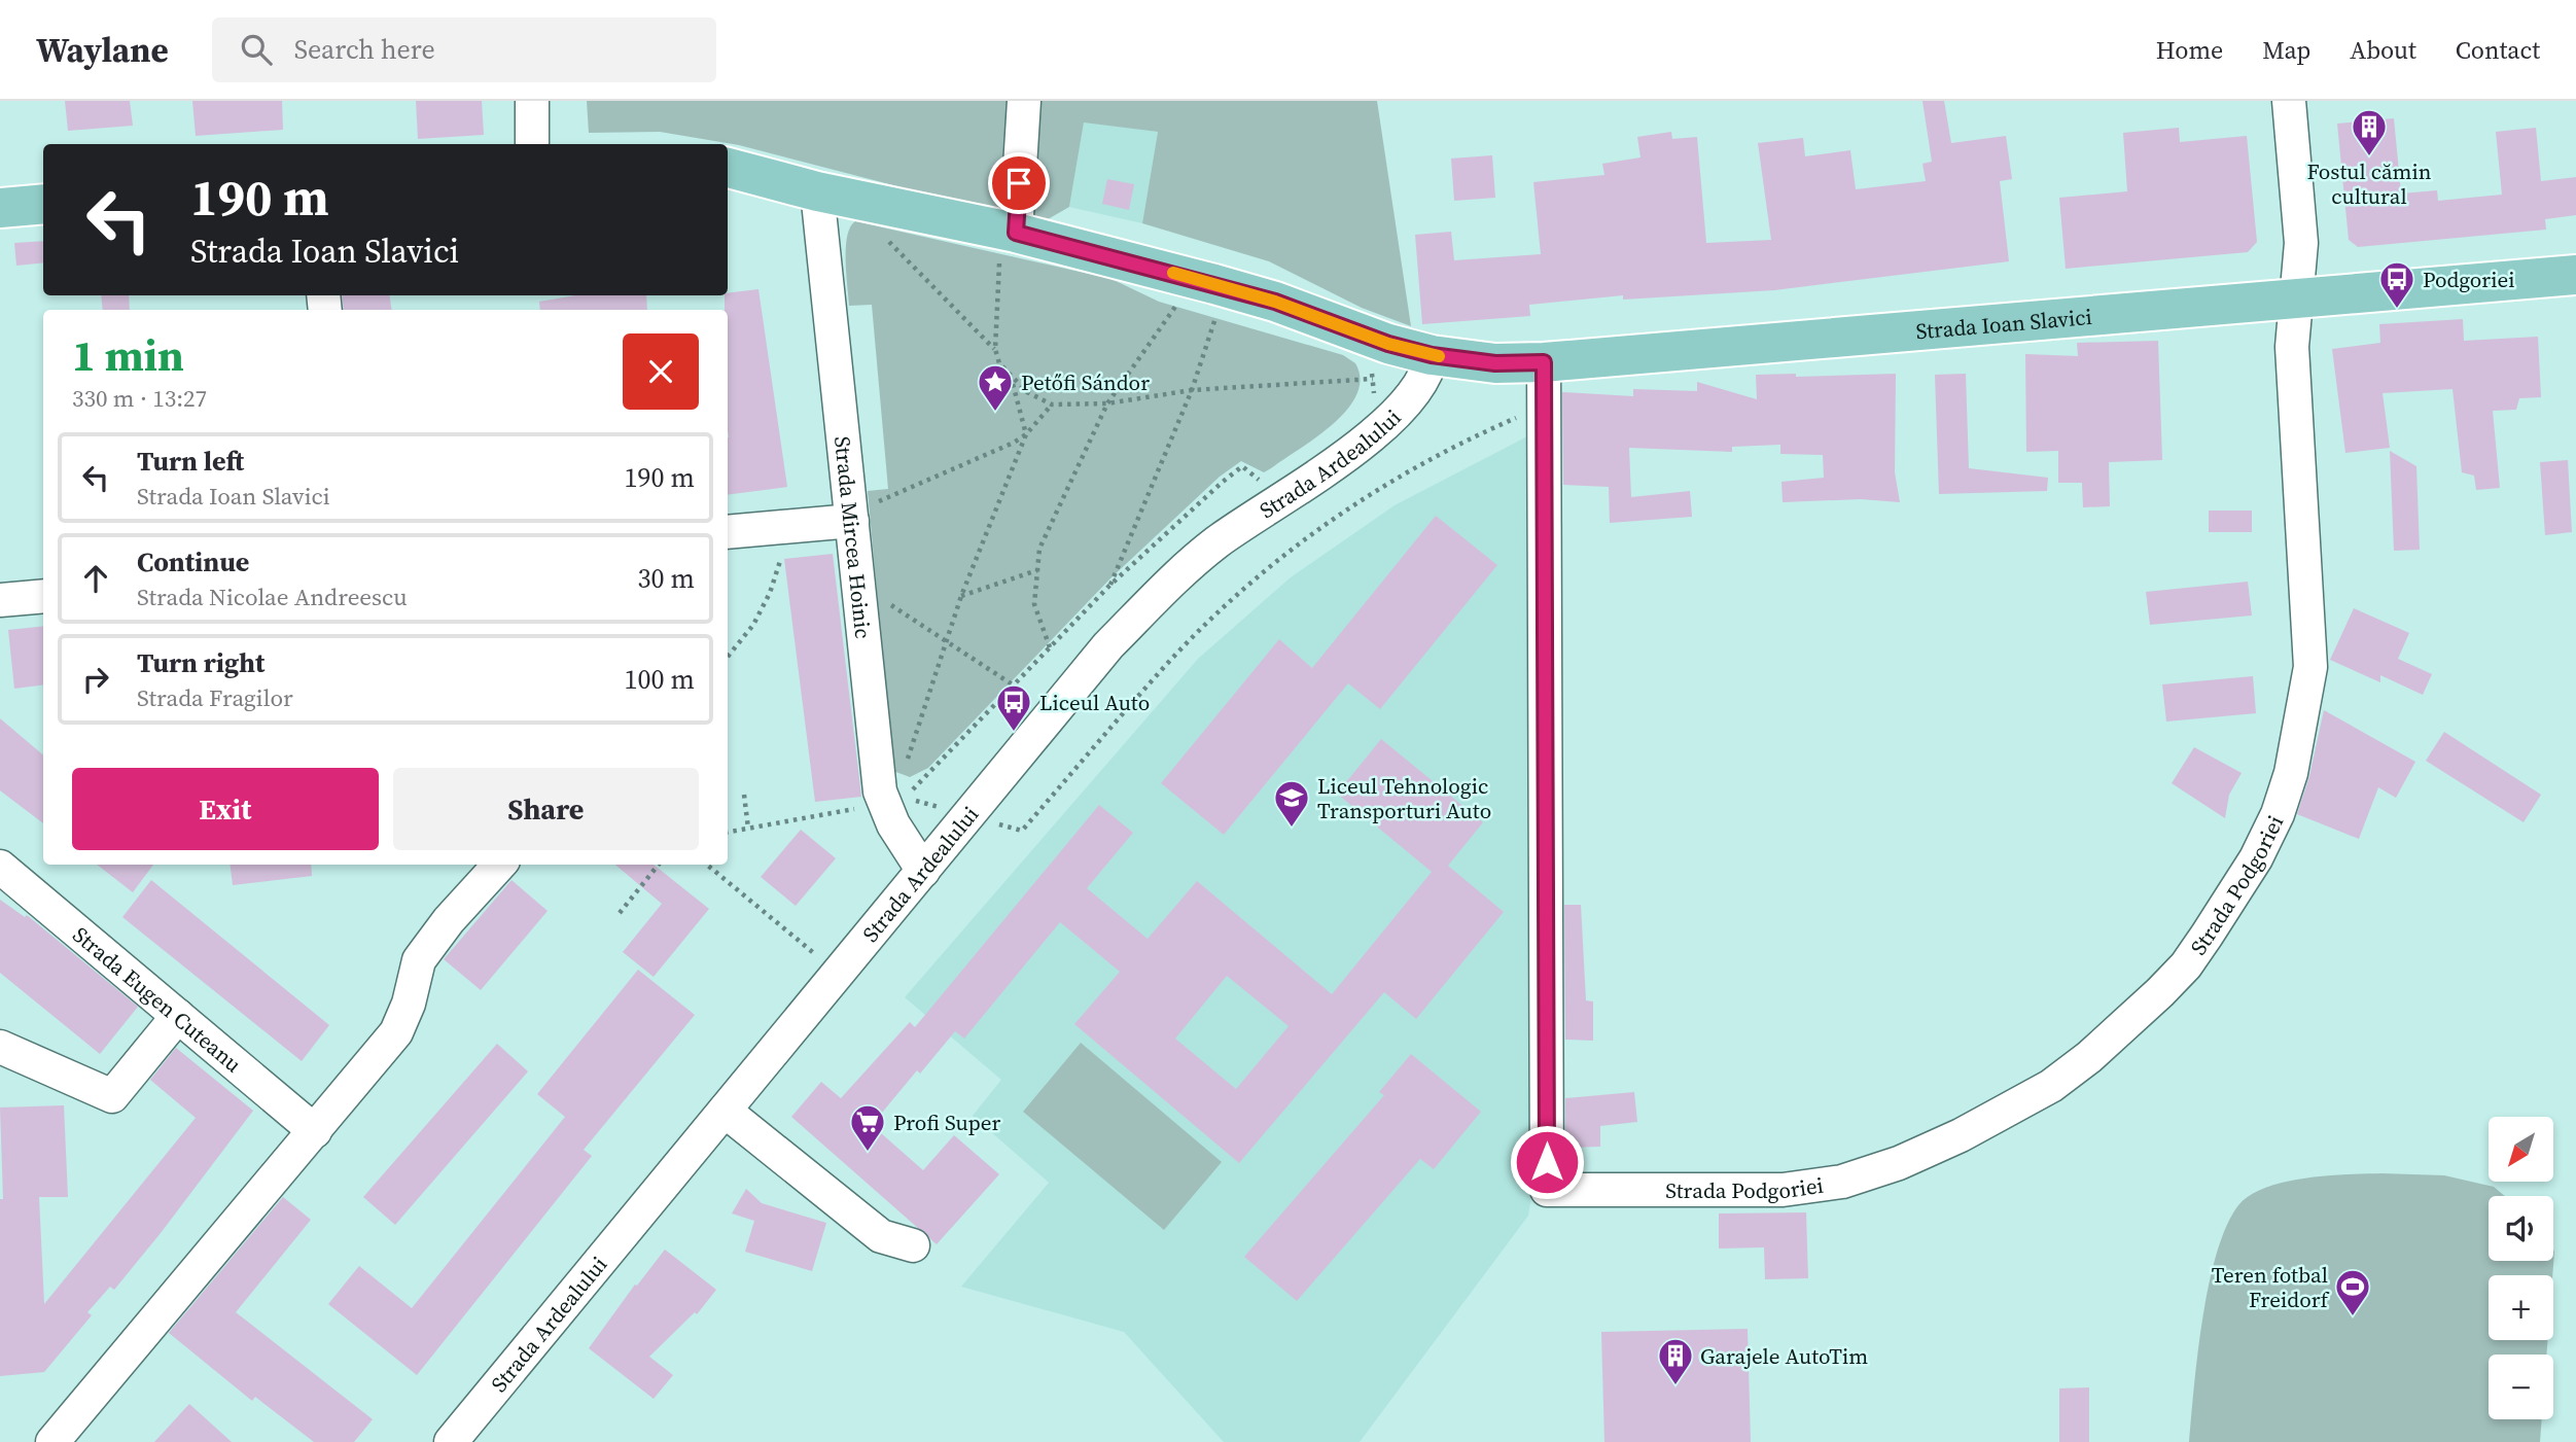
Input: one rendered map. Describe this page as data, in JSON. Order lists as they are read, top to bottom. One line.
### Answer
{"streets":{"main road":["Strada Ioan Slavici"],"street":["Strada Ardealului","Strada Mircea Hoinic","Strada Podgoriei","Strada Eugen Cuteanu"]},"crossings":[["Strada Ioan Slavici","Strada Ardealului"],["Strada Ioan Slavici","Strada Mircea Hoinic"],["Strada Ioan Slavici","Strada Podgoriei"],["Strada Ardealului","Strada Mircea Hoinic"]],"places":{"building":["Fostul cămin cultural","Garajele AutoTim"],"bus stop":["Podgoriei","Liceul Auto"],"place":["Petőfi Sándor"],"school or university":["Liceul Tehnologic Transporturi Auto"],"supermarket":["Profi Super"],"sports":["Teren fotbal Freidorf"]},"north":"bottom left","page":{"header":"Waylane","search":"Search here","nav":["Home","Map","About","Contact"],"turn":["190 m","Strada Ioan Slavici"],"heading":["1 min","330 m · 13:27"],"list":[{"name":"Turn left","note":"Strada Ioan Slavici","value":"190 m"},{"name":"Continue","note":"Strada Nicolae Andreescu","value":"30 m"},{"name":"Turn right","note":"Strada Fragilor","value":"100 m"}],"buttons":["Exit","Share"],"map_buttons":["+","−"]}}
